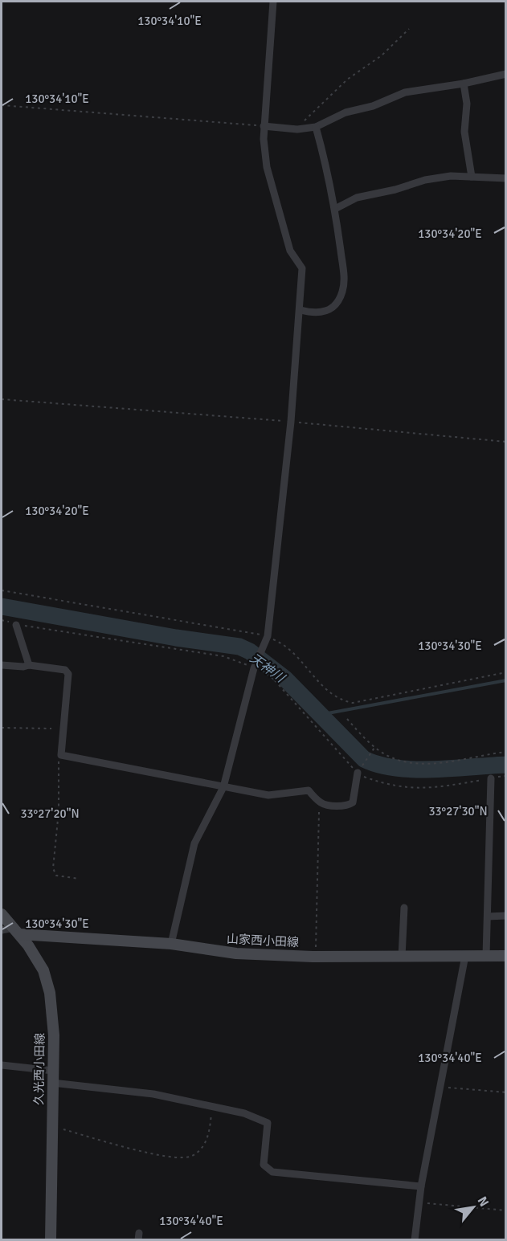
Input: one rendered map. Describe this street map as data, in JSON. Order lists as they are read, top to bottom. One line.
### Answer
{"streets":{"main road":["山家西小田線","久光西小田線"]},"crossings":[["山家西小田線","久光西小田線"]],"water":["天神川"],"north":"top right","coordinates":["130°34'10\"E","130°34'20\"E","130°34'30\"E","33°27'30\"N","33°27'20\"N","130°34'40\"E"]}
